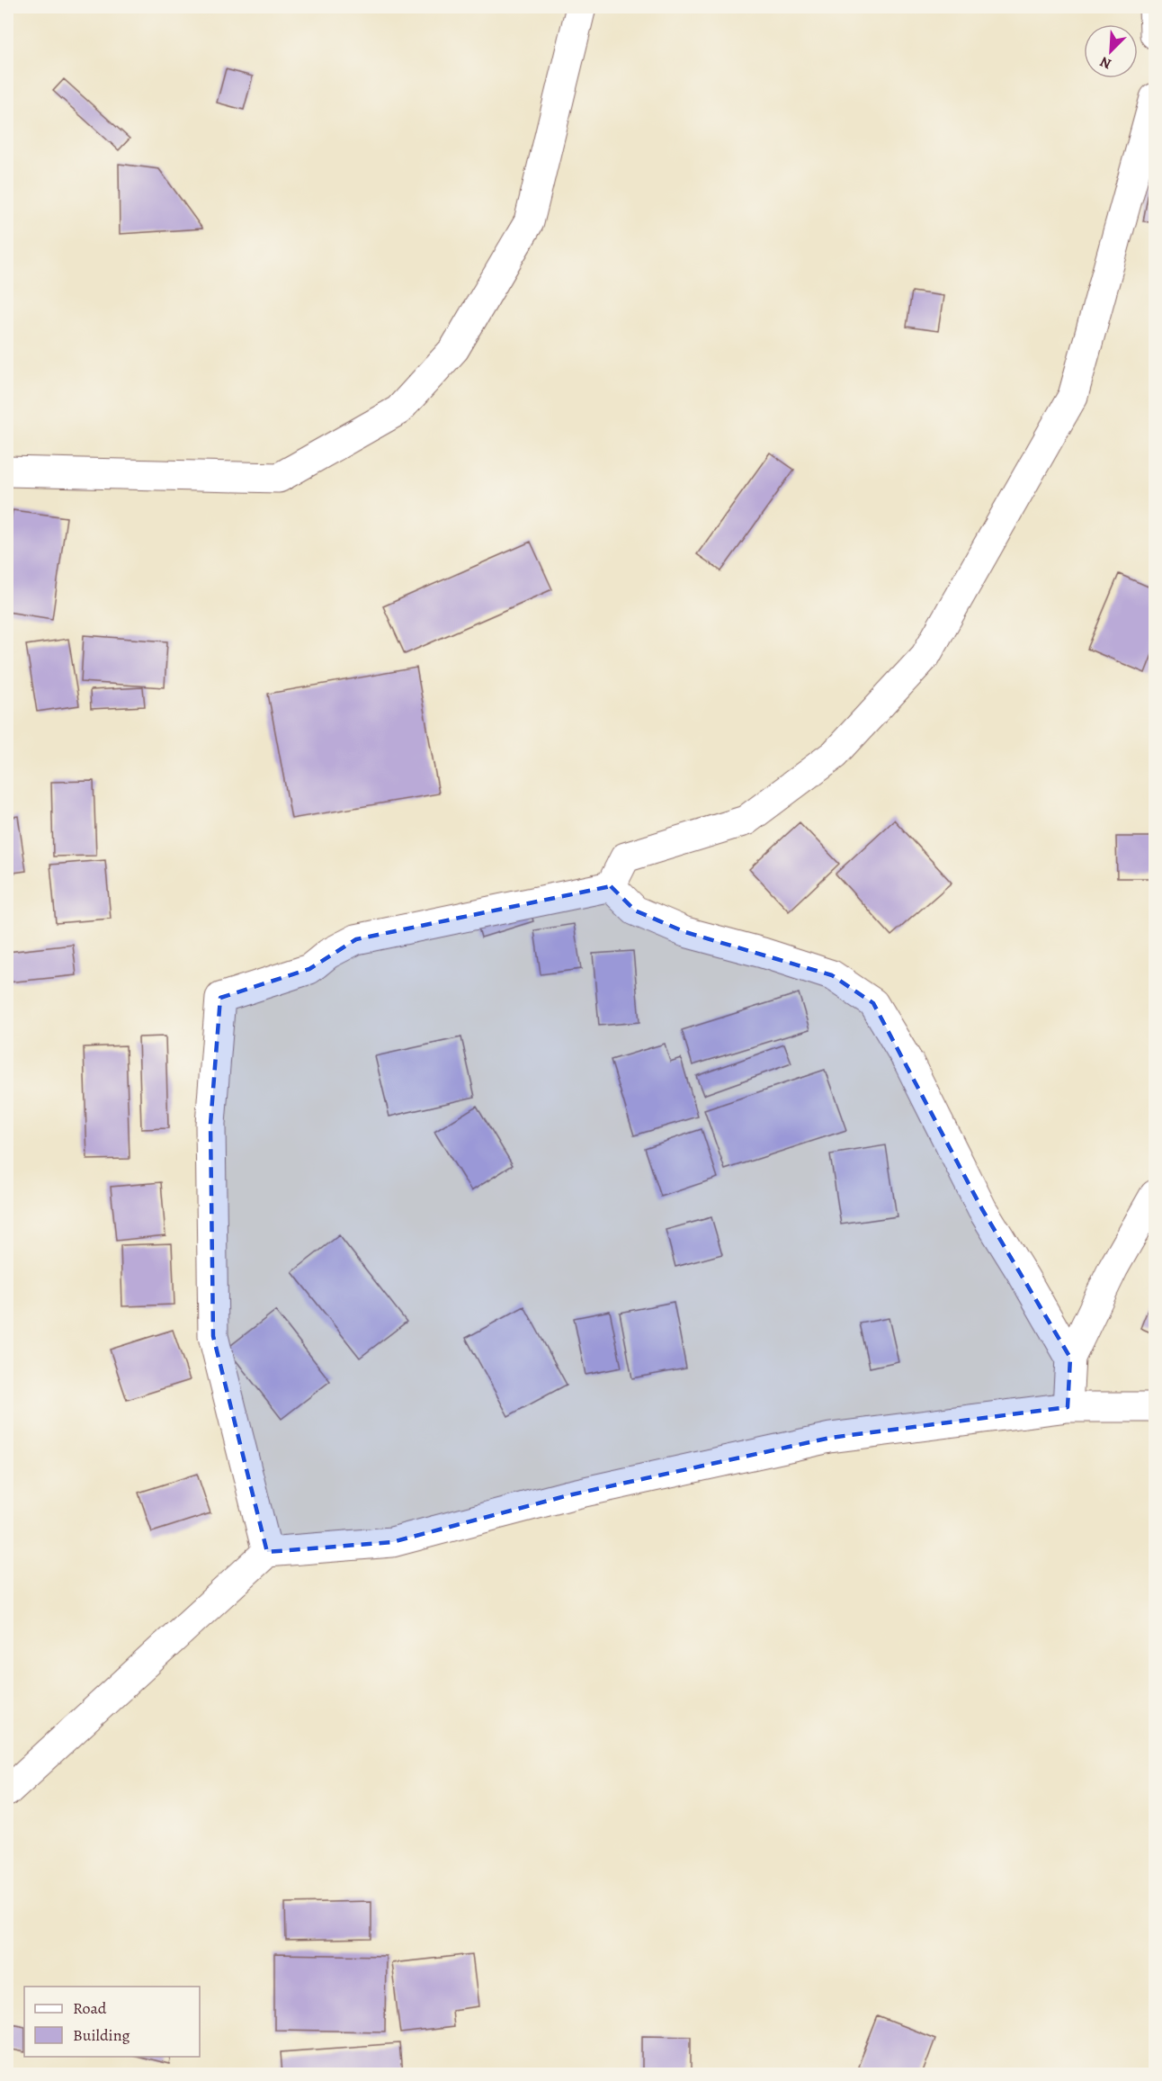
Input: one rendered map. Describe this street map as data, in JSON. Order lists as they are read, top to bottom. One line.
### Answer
{"legend":["Road","Building"],"north":"bottom left"}
